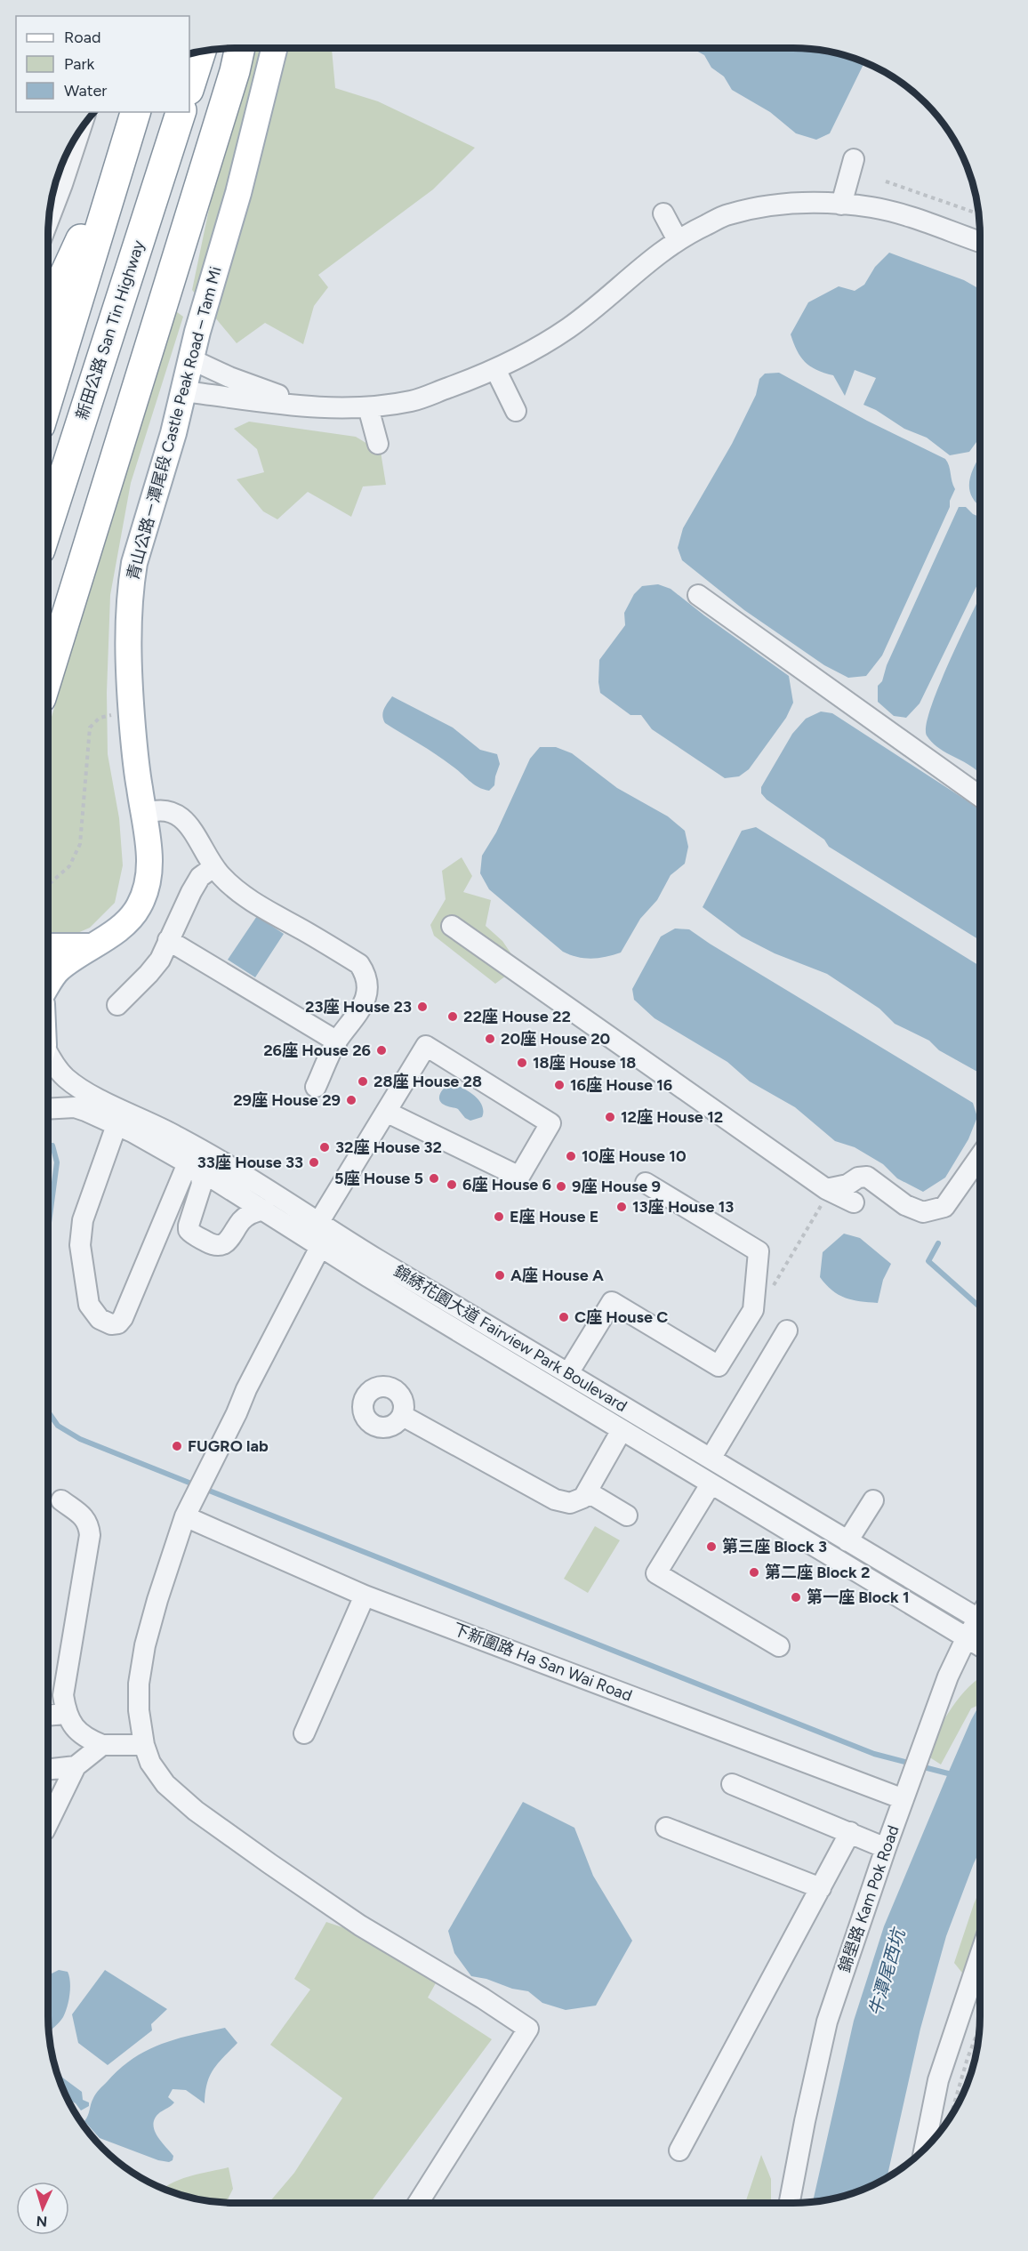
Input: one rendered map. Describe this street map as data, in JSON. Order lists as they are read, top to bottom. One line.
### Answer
{"streets":{"highway":["新田公路 San Tin Highway"],"main road":["青山公路－潭尾段 Castle Peak Road – Tam Mi"],"street":["錦綉花園大道 Fairview Park Boulevard","下新圍路 Ha San Wai Road","錦壆路 Kam Pok Road"]},"crossings":[["錦綉花園大道 Fairview Park Boulevard","錦壆路 Kam Pok Road"],["下新圍路 Ha San Wai Road","錦壆路 Kam Pok Road"]],"water":["牛潭尾西坑"],"places":["23座 House 23","22座 House 22","20座 House 20","26座 House 26","18座 House 18","28座 House 28","16座 House 16","29座 House 29","12座 House 12","32座 House 32","10座 House 10","33座 House 33","5座 House 5","6座 House 6","9座 House 9","13座 House 13","E座 House E","A座 House A","C座 House C","FUGRO lab","第三座 Block 3","第二座 Block 2","第一座 Block 1"],"legend":["Road","Park","Water"],"north":"bottom"}
